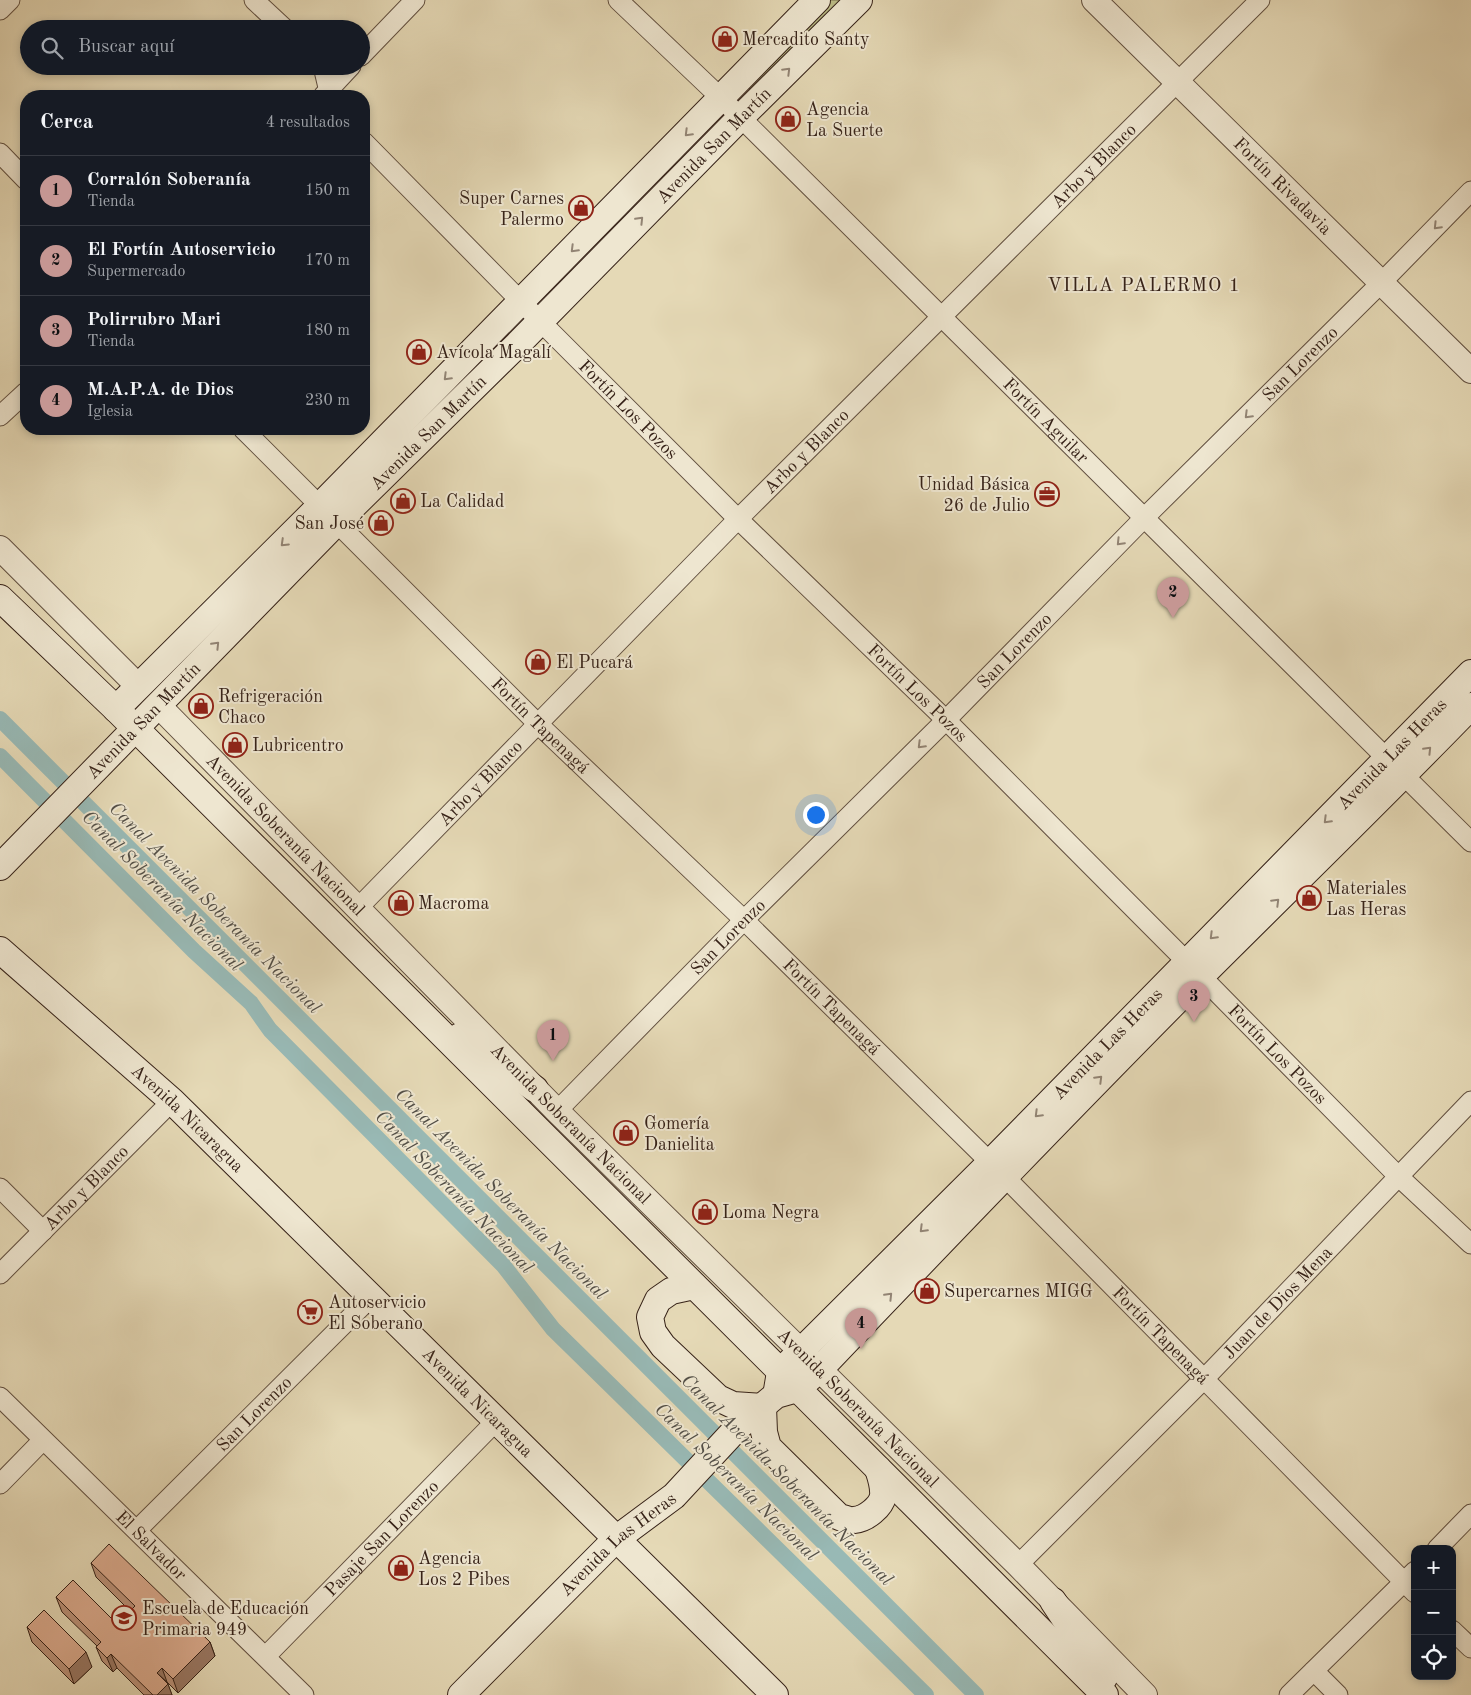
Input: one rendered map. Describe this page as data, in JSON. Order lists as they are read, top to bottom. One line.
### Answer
{"streets":{"main road":["Avenida San Martín","Avenida Las Heras","Avenida Soberanía Nacional","Avenida Nicaragua"],"street":["Arbo y Blanco","Fortín Rivadavia","San Lorenzo","Fortín Los Pozos","Fortín Aguilar","Fortín Tapenagá","Juan de Dios Mena","Pasaje San Lorenzo","El Salvador"]},"crossings":[["Avenida San Martín","Fortín Los Pozos"],["Avenida San Martín","Fortín Aguilar"],["Avenida San Martín","Fortín Tapenagá"],["Avenida San Martín","Avenida Soberanía Nacional"],["Arbo y Blanco","Fortín Rivadavia"],["Arbo y Blanco","Fortín Los Pozos"],["Arbo y Blanco","Fortín Aguilar"],["Arbo y Blanco","Fortín Tapenagá"],["Arbo y Blanco","Avenida Soberanía Nacional"],["Arbo y Blanco","Avenida Nicaragua"],["Fortín Rivadavia","San Lorenzo"],["San Lorenzo","Fortín Los Pozos"],["San Lorenzo","Fortín Aguilar"],["San Lorenzo","Fortín Tapenagá"],["San Lorenzo","Avenida Soberanía Nacional"],["San Lorenzo","Avenida Nicaragua"],["San Lorenzo","El Salvador"],["Fortín Los Pozos","Avenida Las Heras"],["Fortín Los Pozos","Juan de Dios Mena"],["Fortín Aguilar","Avenida Las Heras"],["Fortín Tapenagá","Avenida Las Heras"],["Fortín Tapenagá","Juan de Dios Mena"],["Avenida Las Heras","Avenida Soberanía Nacional"],["Avenida Las Heras","Avenida Nicaragua"],["Avenida Soberanía Nacional","Juan de Dios Mena"],["Avenida Nicaragua","Pasaje San Lorenzo"],["Pasaje San Lorenzo","El Salvador"]],"one_way":["San Lorenzo"],"districts":["VILLA PALERMO 1"],"water":["Canal Soberanía Nacional","Canal Avenida Soberanía Nacional"],"places":{"shop":["Mercadito Santy","Agencia La Suerte","Super Carnes Palermo","Avícola Magalí","La Calidad","San José","El Pucará","Refrigeración Chaco","Lubricentro","Materiales Las Heras","Macroma","Gomería Danielita","Loma Negra","Supercarnes MIGG","Agencia Los 2 Pibes"],"office":["Unidad Básica 26 de Julio"],"supermarket":["Autoservicio El Soberano"],"school or university":["Escuela de Educación Primaria 949"]},"page":{"search":"Buscar aquí","heading":["Cerca","4 resultados"],"list":[{"mark":"1","name":"Corralón Soberanía","note":"Tienda","value":"150 m"},{"mark":"2","name":"El Fortín Autoservicio","note":"Supermercado","value":"170 m"},{"mark":"3","name":"Polirrubro Mari","note":"Tienda","value":"180 m"},{"mark":"4","name":"M.A.P.A. de Dios","note":"Iglesia","value":"230 m"}],"pins":["2","3","1","4"],"map_buttons":["+","−"]}}
